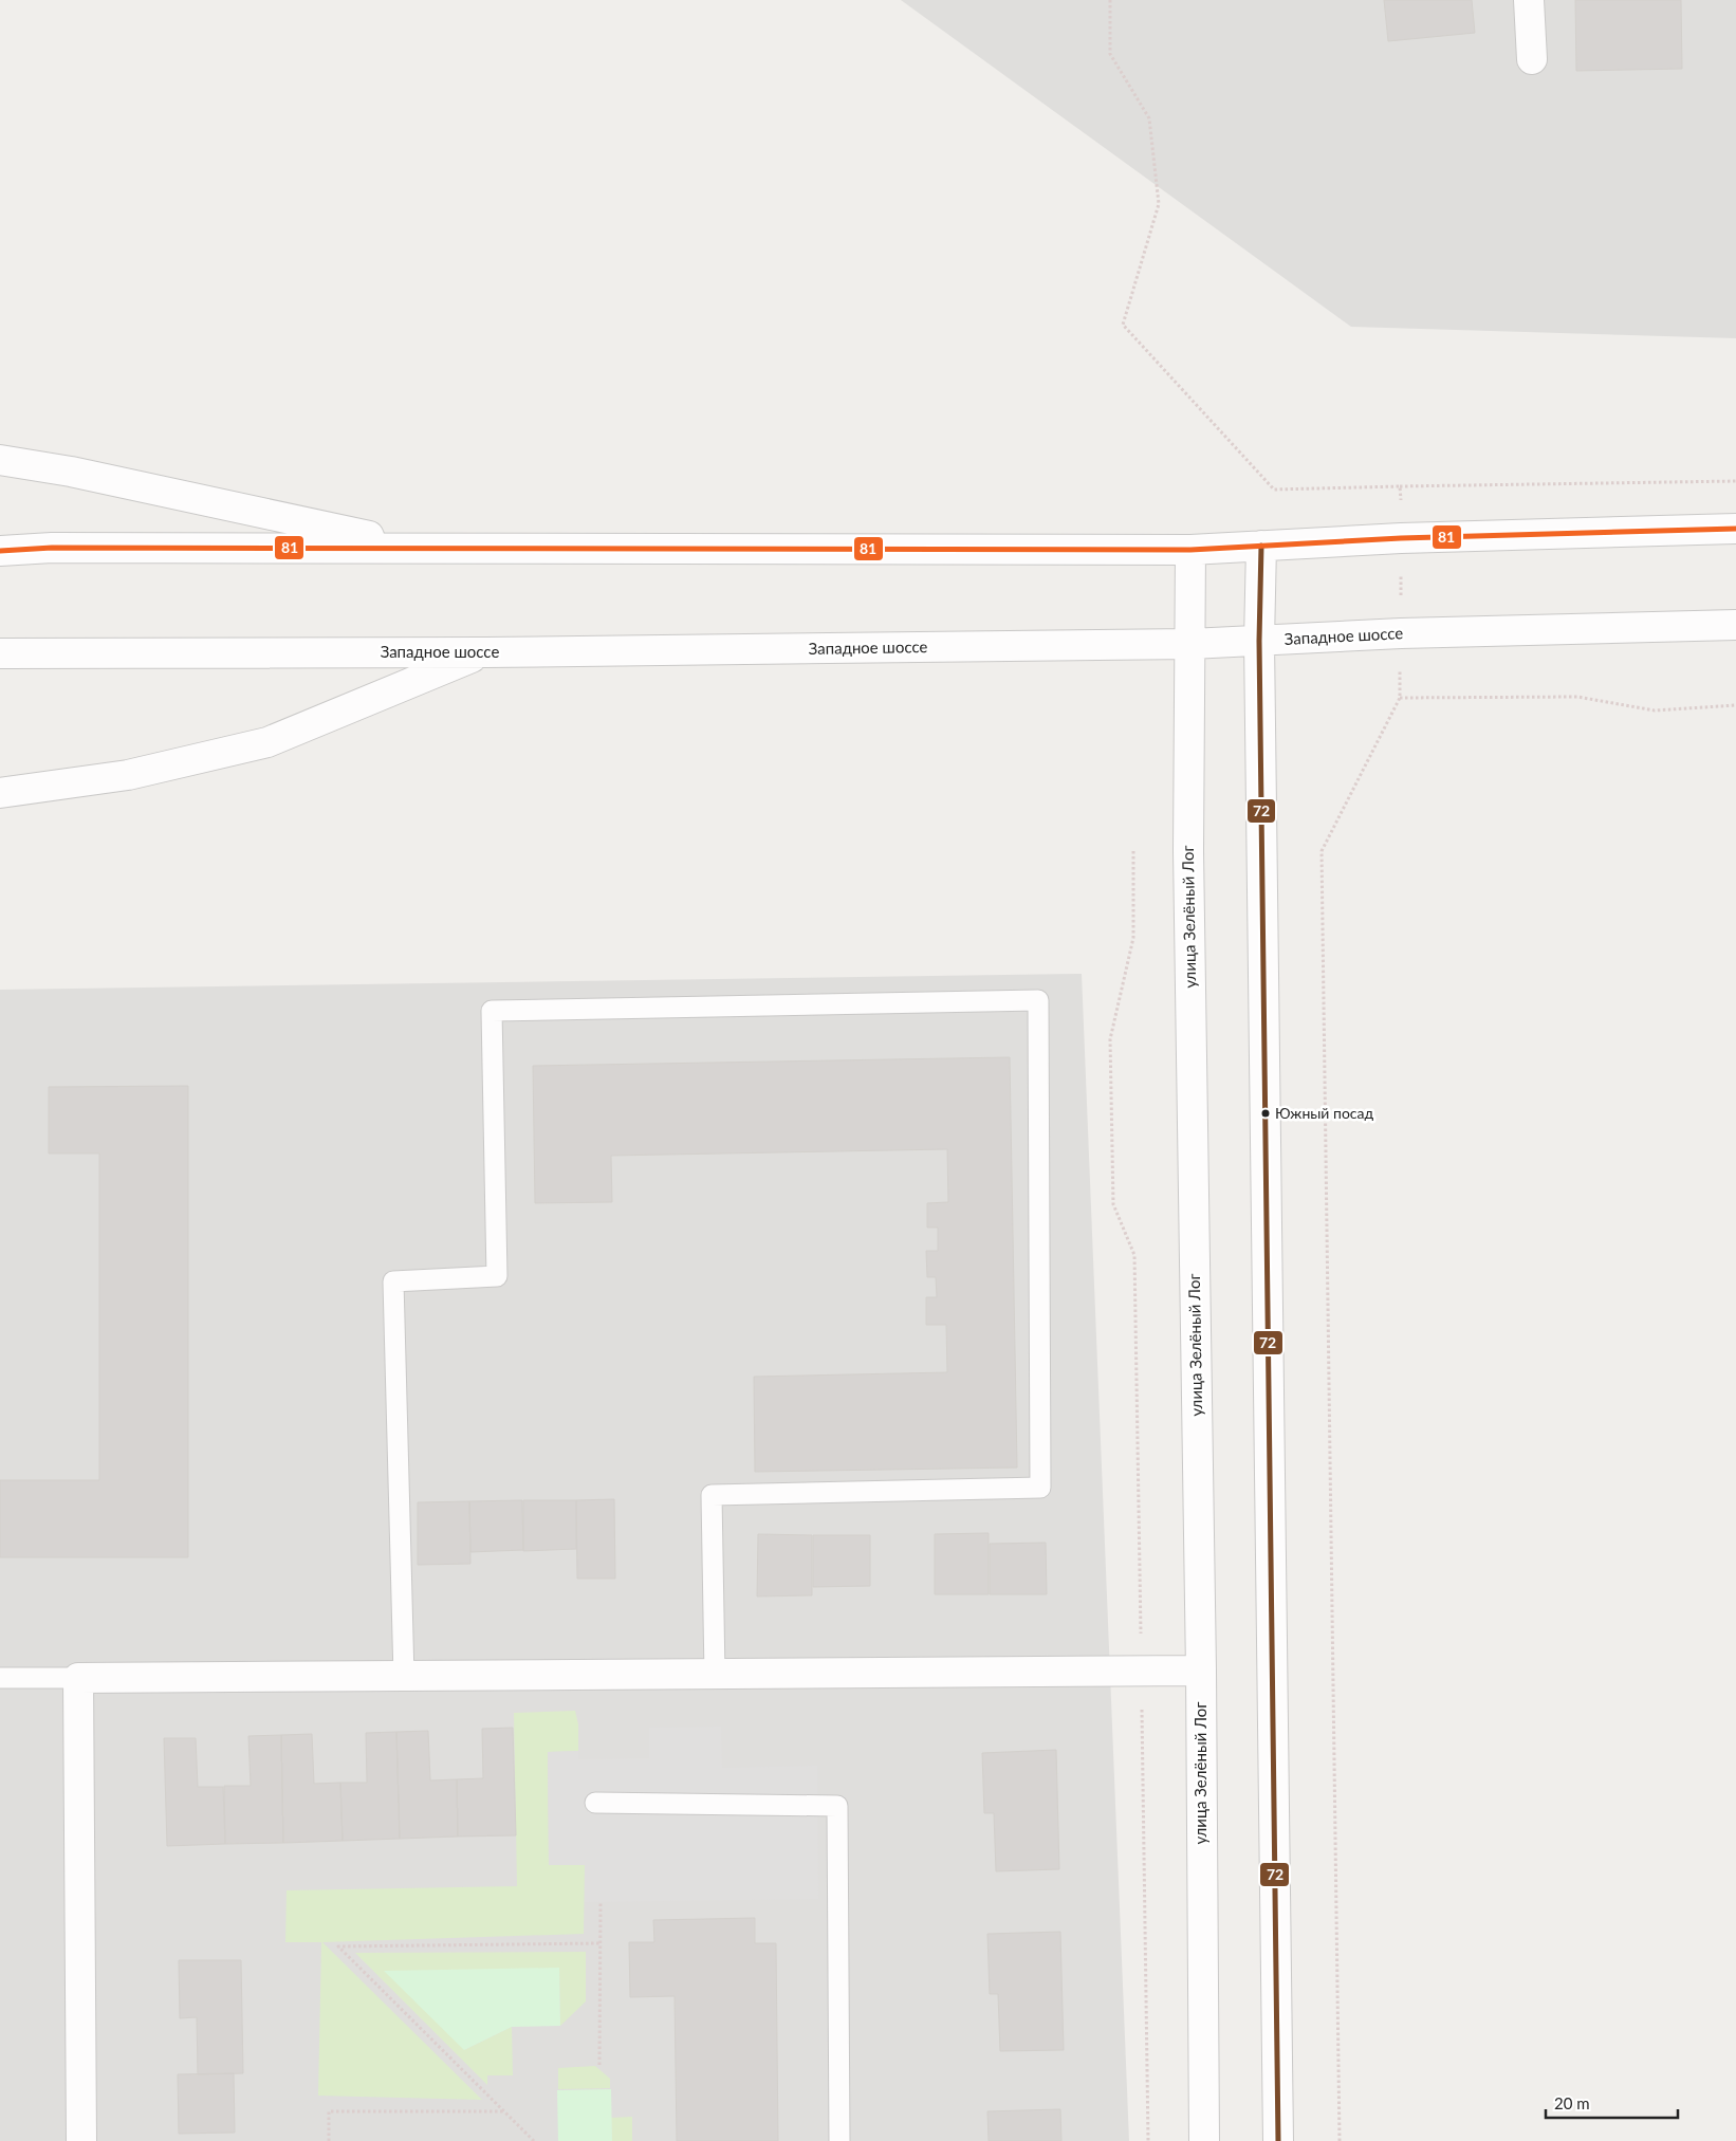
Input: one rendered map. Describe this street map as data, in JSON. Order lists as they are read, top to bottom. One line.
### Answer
{"streets":{"street":["Западное шоссе","улица Зелёный Лог"]},"crossings":[["Западное шоссе","улица Зелёный Лог"]],"places":["Южный посад"],"lines":["transit line 81","transit line 72"],"scale_bar":"20 m"}
